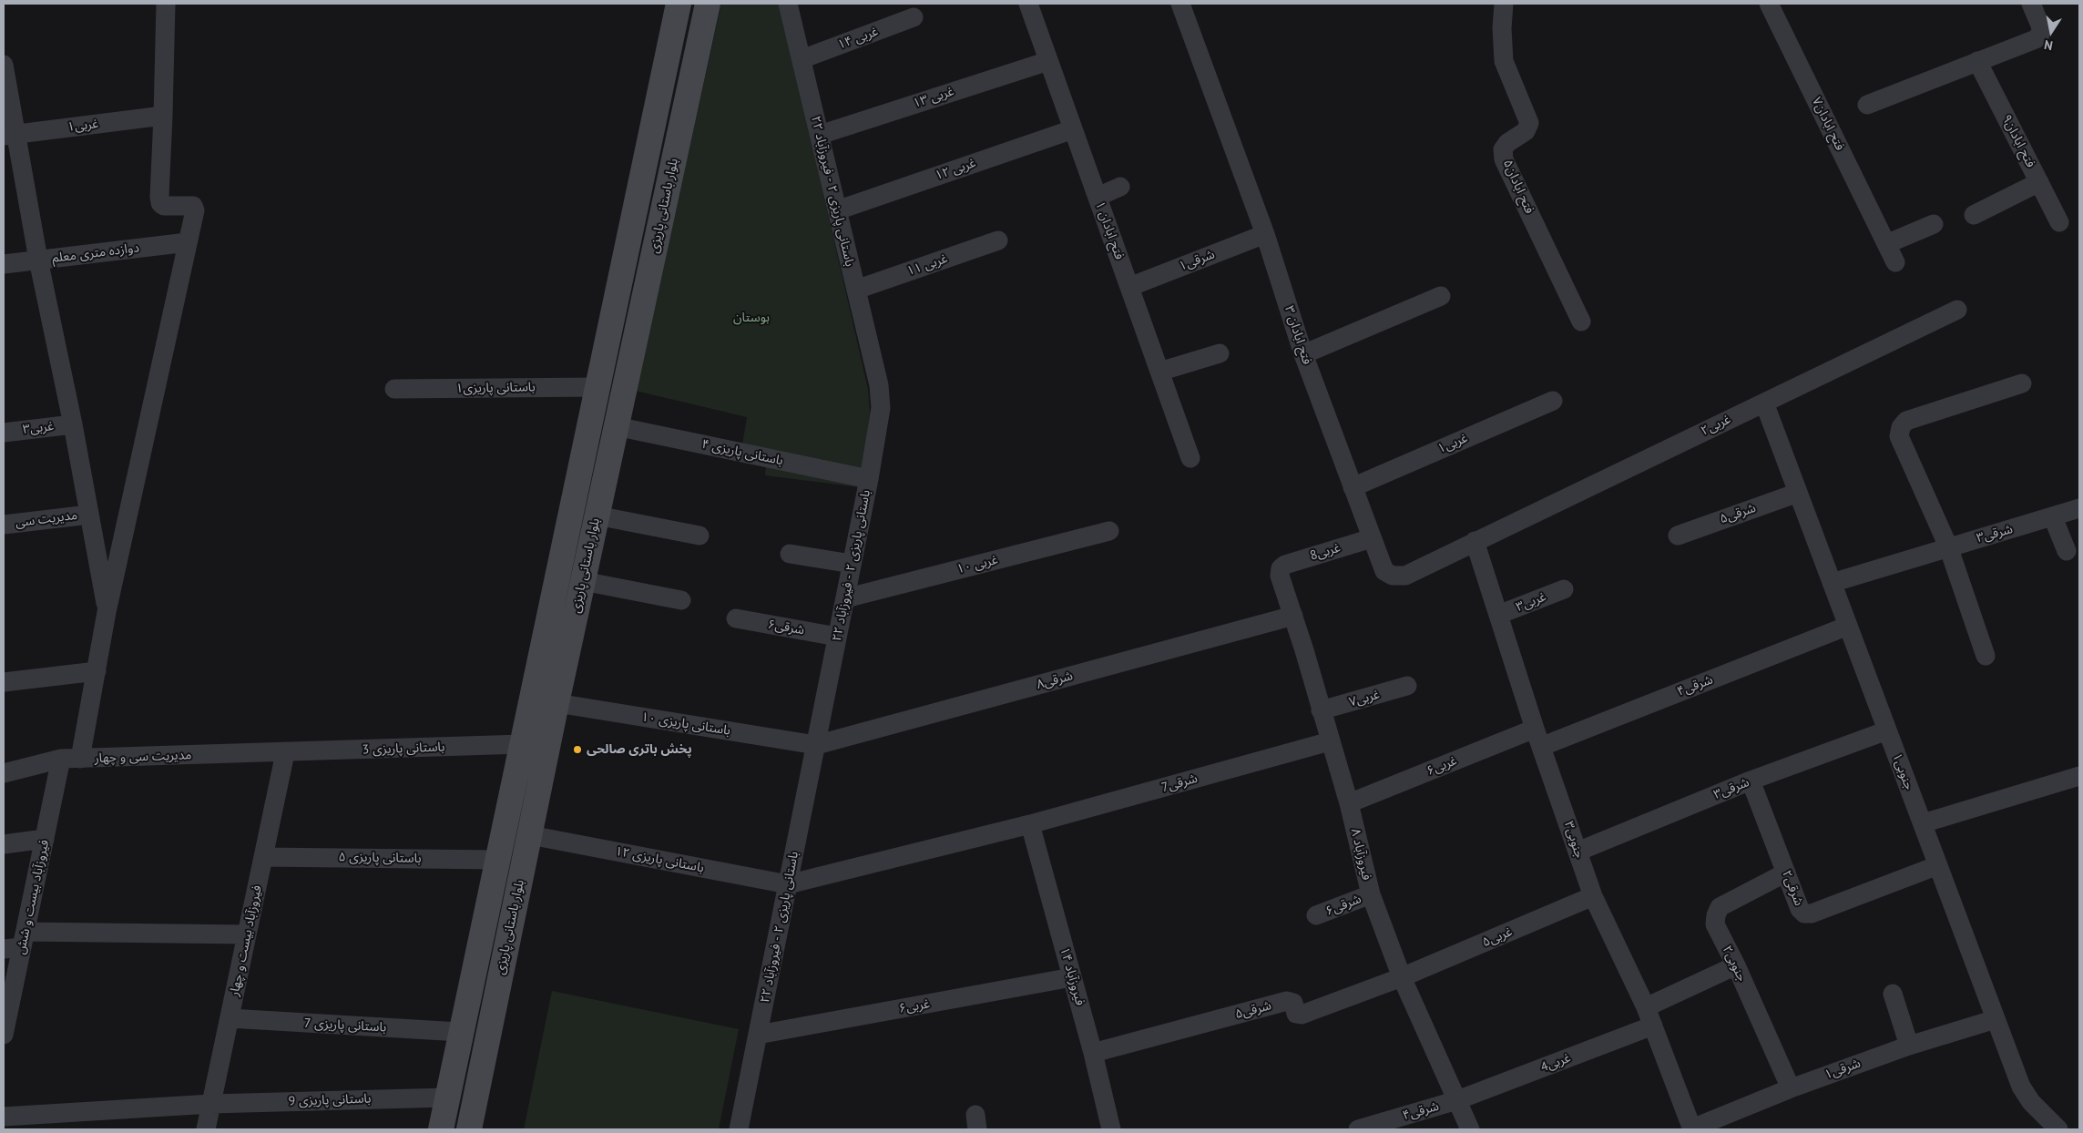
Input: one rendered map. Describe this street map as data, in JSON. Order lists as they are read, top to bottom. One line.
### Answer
{"streets":{"main road":["بلوار باستانی پاریزی"],"street":["غربی ۱۴","غربی ۱۳","فتح ابادان۷","غربی۱","فتح ابادان۹","غربی ۱۲","فتح ابادان۵","باستانی پاریزی ۲ - فیروزآباد ۲۲","فتح ابادان ۱","دوازده متری معلم","شرقی۱","غربی ۱۱","فتح ابادان ۳","باستانی پاریزی۱","غربی۲","غربی۳","باستانی پاریزی ۴","شرقی۵","مدیریت سی","شرقی۳","غربی8","غربی ۱۰","شرقی۶","شرقی۸","شرقی۴","غربی۷","باستانی پاریزی ۱۰","باستانی پاریزی 3","مدیریت سی و چهار","غربی۶","جنوبی۱","شرقی7","جنوبی۳","فیروزآباد ۸","باستانی پاریزی ۵","باستانی پاریزی ۱۲","شرقی۲","فیروزآباد بیست و شش","غربی۵","فیروزآباد بیست و چهار","جنوبی۲","فیروزآباد ۱۴","باستانی پاریزی 7","غربی4","باستانی پاریزی 9"]},"crossings":[["غربی ۱۴","باستانی پاریزی ۲ - فیروزآباد ۲۲"],["غربی ۱۳","باستانی پاریزی ۲ - فیروزآباد ۲۲"],["غربی ۱۳","فتح ابادان ۱"],["غربی۱","فتح ابادان ۳"],["غربی۱","فیروزآباد بیست و شش"],["غربی ۱۲","باستانی پاریزی ۲ - فیروزآباد ۲۲"],["غربی ۱۲","فتح ابادان ۱"],["باستانی پاریزی ۲ - فیروزآباد ۲۲","غربی ۱۱"],["باستانی پاریزی ۲ - فیروزآباد ۲۲","باستانی پاریزی ۴"],["باستانی پاریزی ۲ - فیروزآباد ۲۲","غربی ۱۰"],["باستانی پاریزی ۲ - فیروزآباد ۲۲","شرقی۶"],["باستانی پاریزی ۲ - فیروزآباد ۲۲","شرقی۸"],["باستانی پاریزی ۲ - فیروزآباد ۲۲","باستانی پاریزی ۱۰"],["باستانی پاریزی ۲ - فیروزآباد ۲۲","غربی۶"],["باستانی پاریزی ۲ - فیروزآباد ۲۲","شرقی7"],["باستانی پاریزی ۲ - فیروزآباد ۲۲","باستانی پاریزی ۱۲"],["بلوار باستانی پاریزی","باستانی پاریزی۱"],["بلوار باستانی پاریزی","باستانی پاریزی ۴"],["بلوار باستانی پاریزی","باستانی پاریزی ۱۰"],["بلوار باستانی پاریزی","باستانی پاریزی 3"],["بلوار باستانی پاریزی","باستانی پاریزی ۵"],["بلوار باستانی پاریزی","باستانی پاریزی ۱۲"],["بلوار باستانی پاریزی","باستانی پاریزی 7"],["بلوار باستانی پاریزی","باستانی پاریزی 9"],["فتح ابادان ۱","شرقی۱"],["دوازده متری معلم","فیروزآباد بیست و شش"],["شرقی۱","فتح ابادان ۳"],["شرقی۱","جنوبی۱"],["شرقی۱","جنوبی۳"],["شرقی۱","جنوبی۲"],["فتح ابادان ۳","غربی۲"],["فتح ابادان ۳","غربی8"],["فتح ابادان ۳","جنوبی۳"],["غربی۲","جنوبی۱"],["غربی۲","جنوبی۳"],["غربی۳","جنوبی۳"],["شرقی۵","جنوبی۱"],["شرقی۵","فیروزآباد ۸"],["شرقی۵","غربی۵"],["شرقی۵","فیروزآباد ۱۴"],["شرقی۳","جنوبی۱"],["شرقی۳","جنوبی۳"],["شرقی۳","شرقی۲"],["غربی8","فیروزآباد ۸"],["شرقی۶","فیروزآباد ۸"],["شرقی۸","باستانی پاریزی ۱۰"],["شرقی۸","فیروزآباد ۸"],["شرقی۴","غربی۶"],["شرقی۴","جنوبی۱"],["شرقی۴","جنوبی۳"],["شرقی۴","فیروزآباد ۸"],["شرقی۴","غربی4"],["غربی۷","فیروزآباد ۸"],["باستانی پاریزی 3","مدیریت سی و چهار"],["باستانی پاریزی 3","فیروزآباد بیست و چهار"],["مدیریت سی و چهار","فیروزآباد بیست و شش"],["مدیریت سی و چهار","فیروزآباد بیست و چهار"],["غربی۶","جنوبی۳"],["غربی۶","فیروزآباد ۸"],["غربی۶","فیروزآباد ۱۴"],["جنوبی۱","شرقی۲"],["شرقی7","فیروزآباد ۸"],["شرقی7","باستانی پاریزی ۱۲"],["شرقی7","فیروزآباد ۱۴"],["جنوبی۳","غربی۵"],["جنوبی۳","غربی4"],["فیروزآباد ۸","غربی۵"],["فیروزآباد ۸","غربی4"],["باستانی پاریزی ۵","فیروزآباد بیست و چهار"],["شرقی۲","جنوبی۲"],["فیروزآباد بیست و چهار","باستانی پاریزی 7"],["فیروزآباد بیست و چهار","باستانی پاریزی 9"]],"parks":["بوستان"],"places":["پخش باتری صالحی"],"north":"bottom"}
